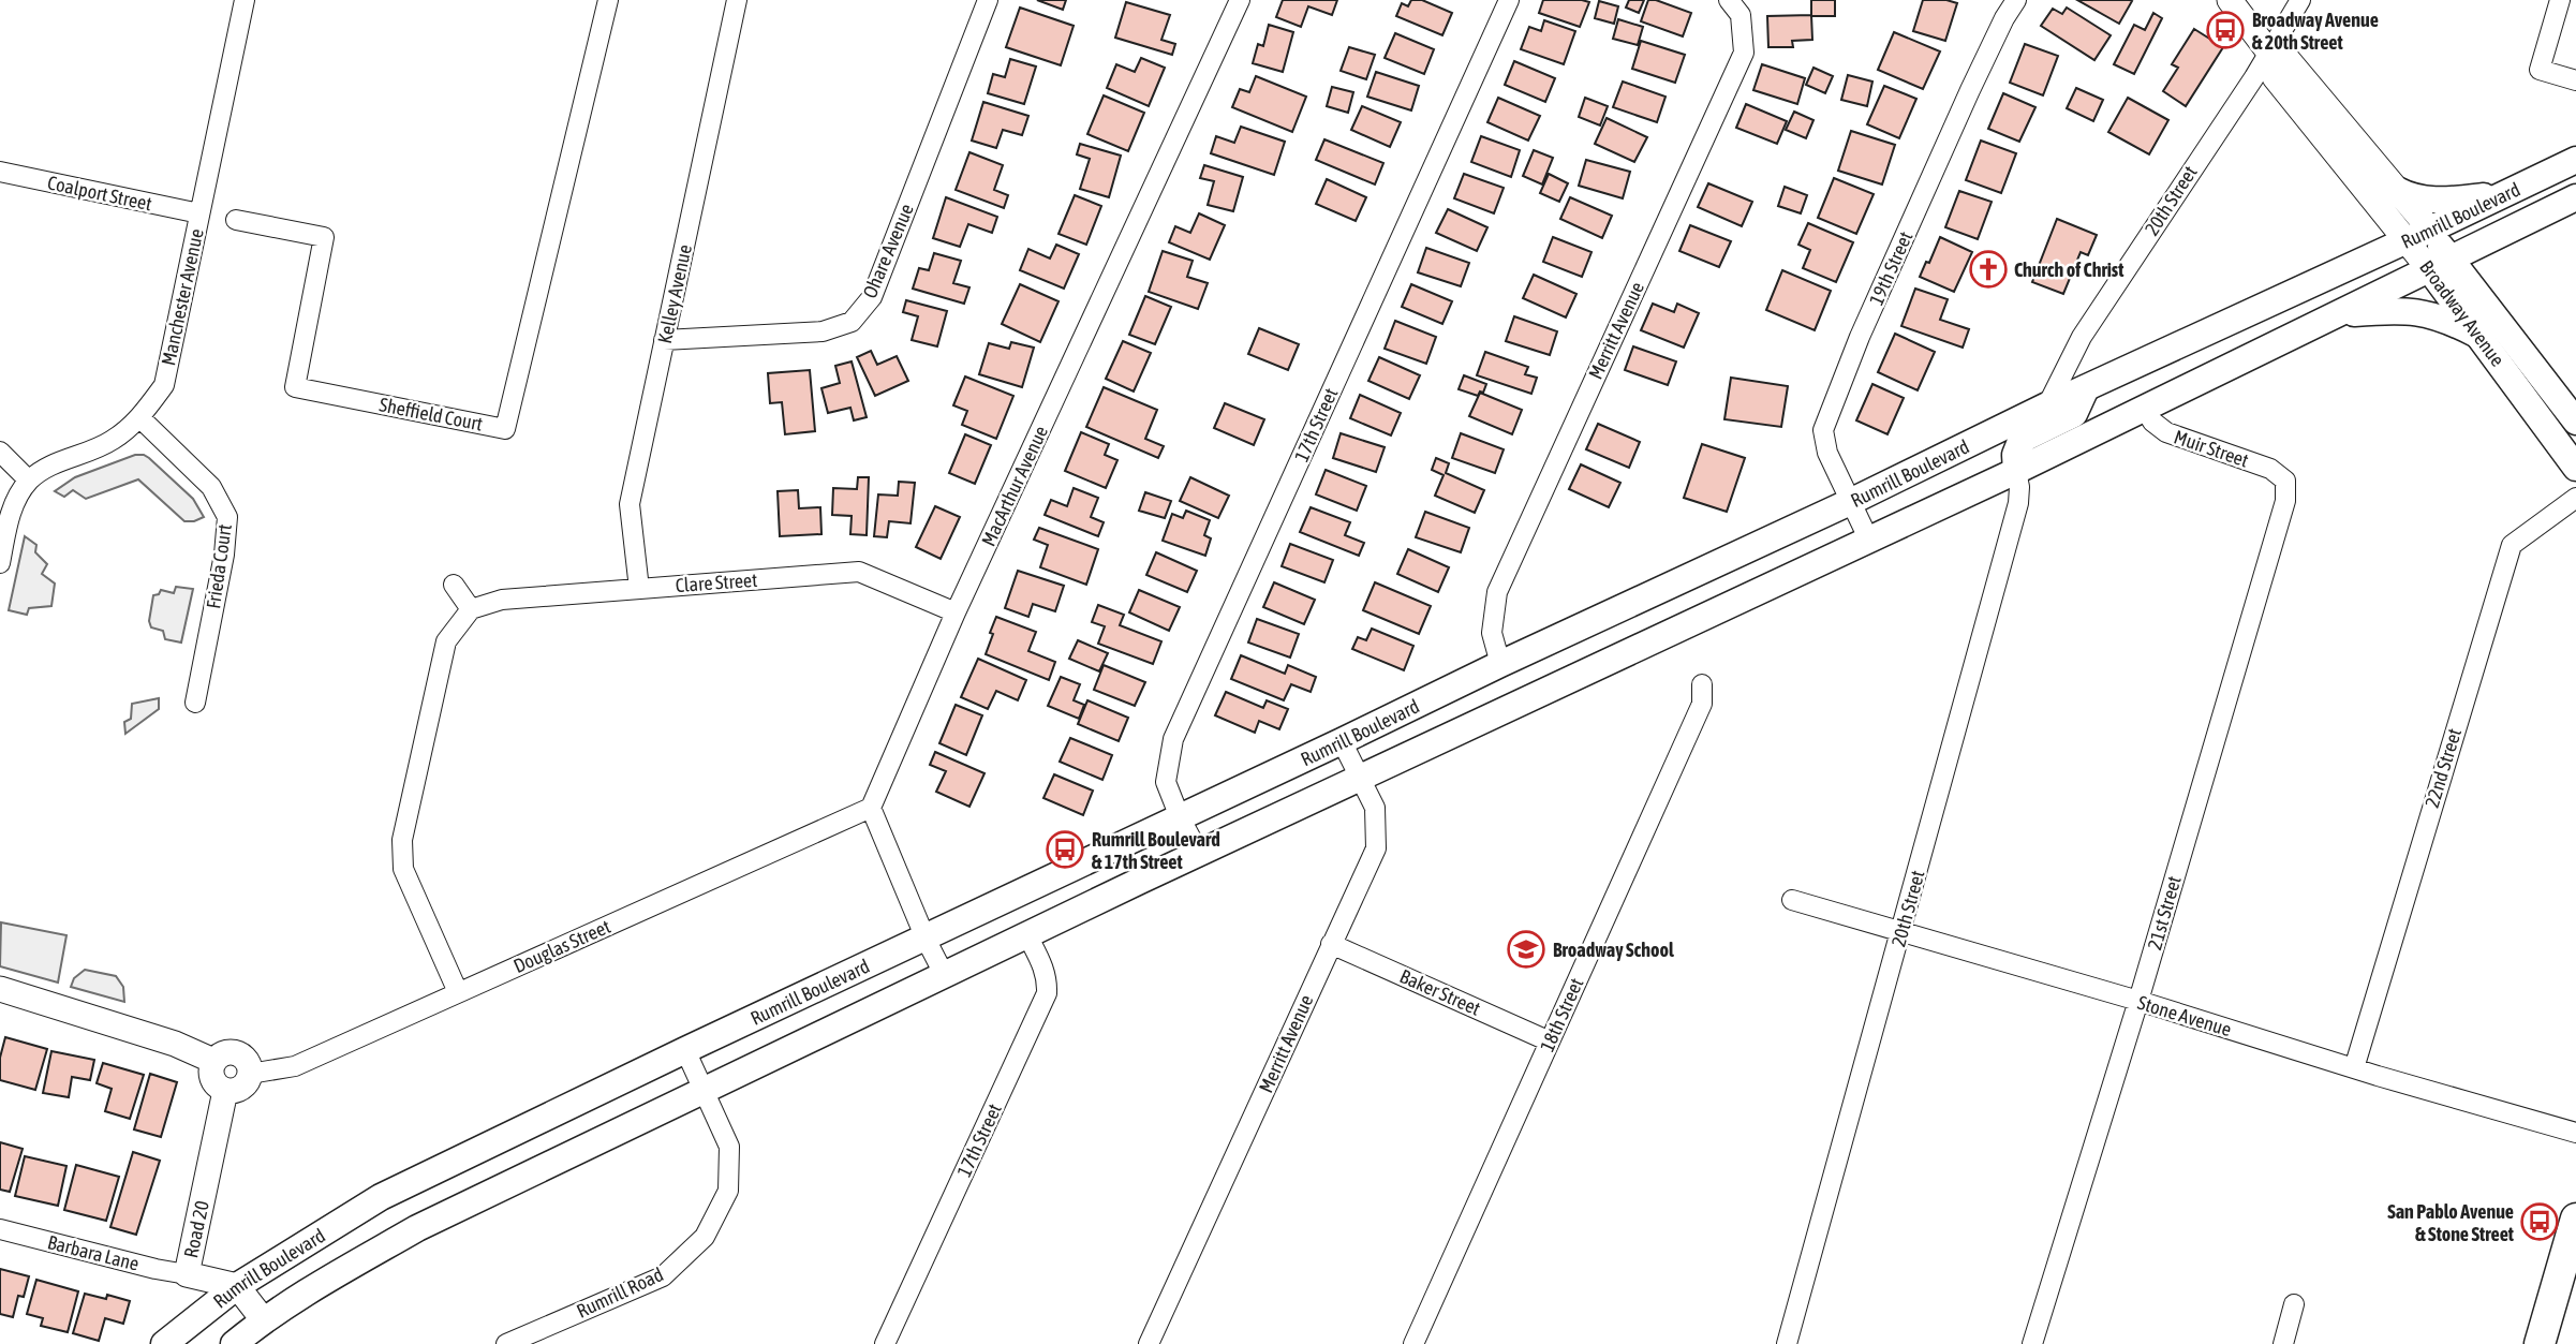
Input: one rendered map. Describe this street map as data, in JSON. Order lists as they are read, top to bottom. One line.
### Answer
{"streets":{"main road":["Rumrill Boulevard","Broadway Avenue"],"street":["Coalport Street","20th Street","Ohare Avenue","19th Street","Kelley Avenue","Manchester Avenue","Merritt Avenue","Sheffield Court","17th Street","Muir Street","MacArthur Avenue","Frieda Court","Clare Street","22nd Street","21st Street","Douglas Street","Baker Street","18th Street","Stone Avenue","Road 20","Barbara Lane","Rumrill Road"]},"crossings":[["Coalport Street","Manchester Avenue"],["20th Street","Rumrill Boulevard"],["20th Street","Broadway Avenue"],["20th Street","Stone Avenue"],["Rumrill Boulevard","19th Street"],["Rumrill Boulevard","Broadway Avenue"],["Rumrill Boulevard","Merritt Avenue"],["Rumrill Boulevard","17th Street"],["Rumrill Boulevard","Muir Street"],["Rumrill Boulevard","Road 20"],["Rumrill Boulevard","Rumrill Road"],["Ohare Avenue","Kelley Avenue"],["Kelley Avenue","Clare Street"],["Manchester Avenue","Frieda Court"],["Merritt Avenue","Baker Street"],["Muir Street","21st Street"],["MacArthur Avenue","Clare Street"],["MacArthur Avenue","Douglas Street"],["22nd Street","Stone Avenue"],["21st Street","Stone Avenue"],["Douglas Street","Road 20"],["Baker Street","18th Street"],["Road 20","Barbara Lane"]],"places":{"bus stop":["Broadway Avenue & 20th Street","Rumrill Boulevard & 17th Street","San Pablo Avenue & Stone Street"],"church":["Church of Christ"],"school or university":["Broadway School"]}}
